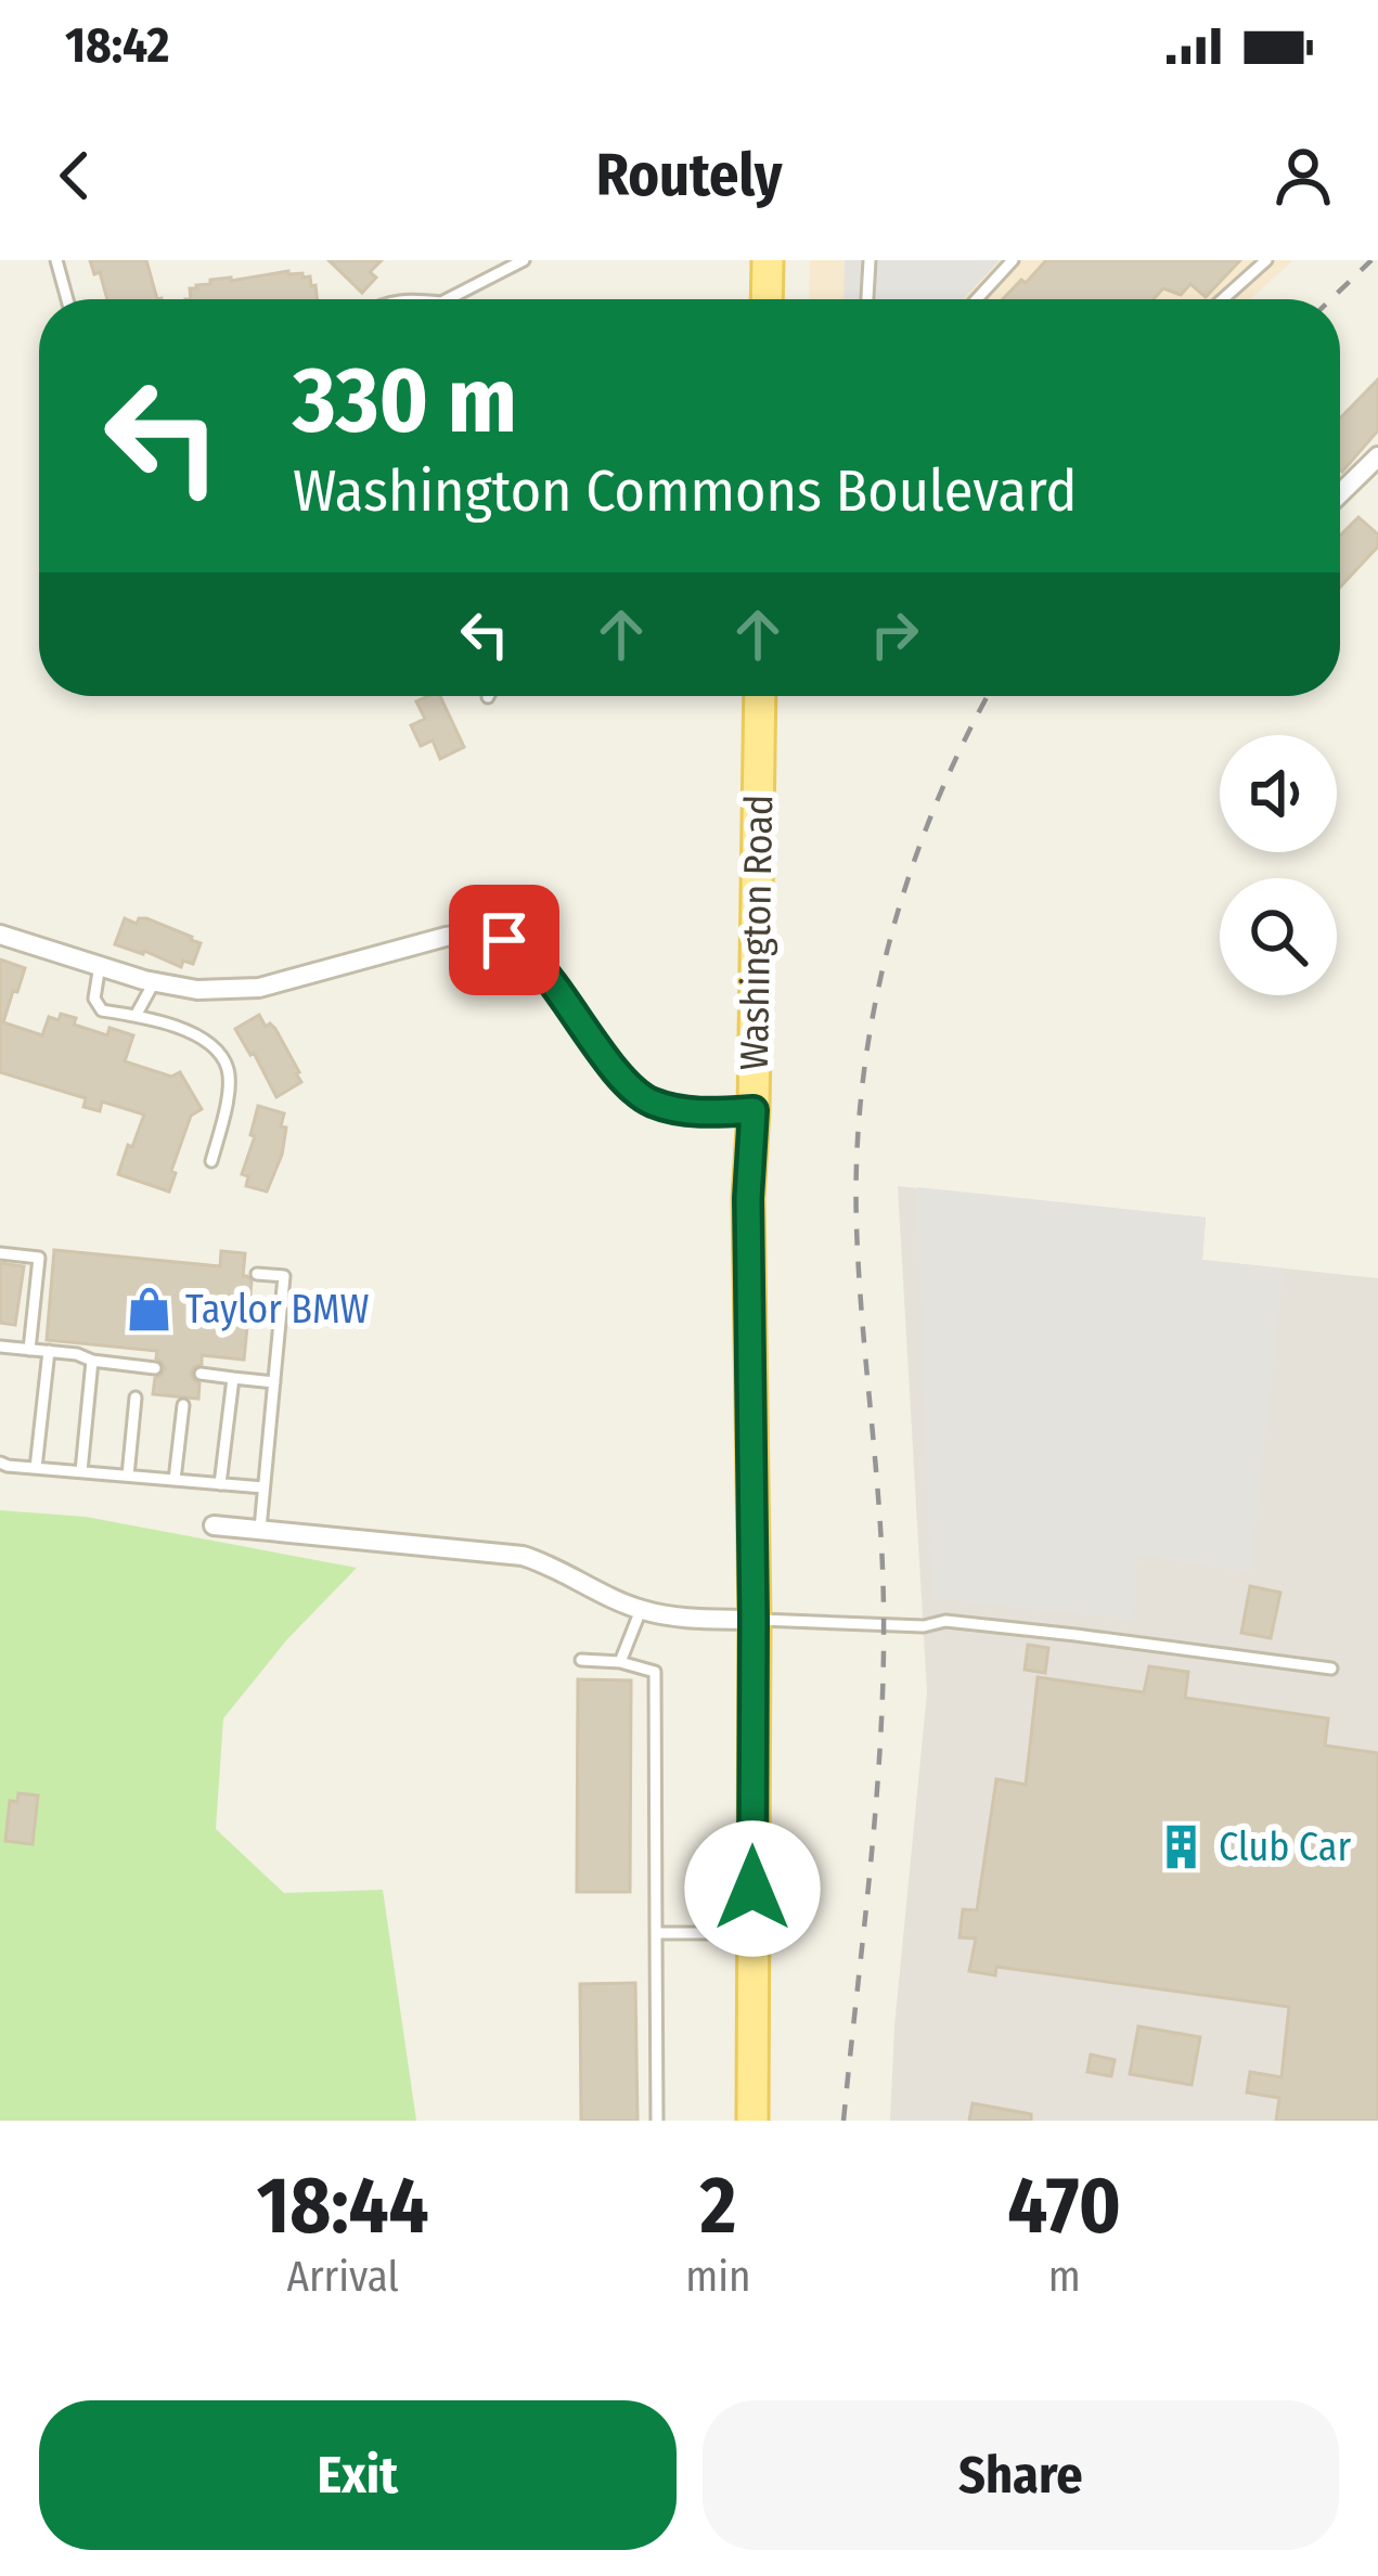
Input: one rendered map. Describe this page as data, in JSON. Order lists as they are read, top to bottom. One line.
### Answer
{"streets":{"main road":["Washington Road"]},"places":{"shop":["Taylor BMW"],"building":["Club Car"]},"page":{"status":"18:42","header":"Routely","turn":["330 m","Washington Commons Boulevard"],"eta":["18:44","Arrival","2","min","470","m"],"buttons":["Exit","Share"]}}
